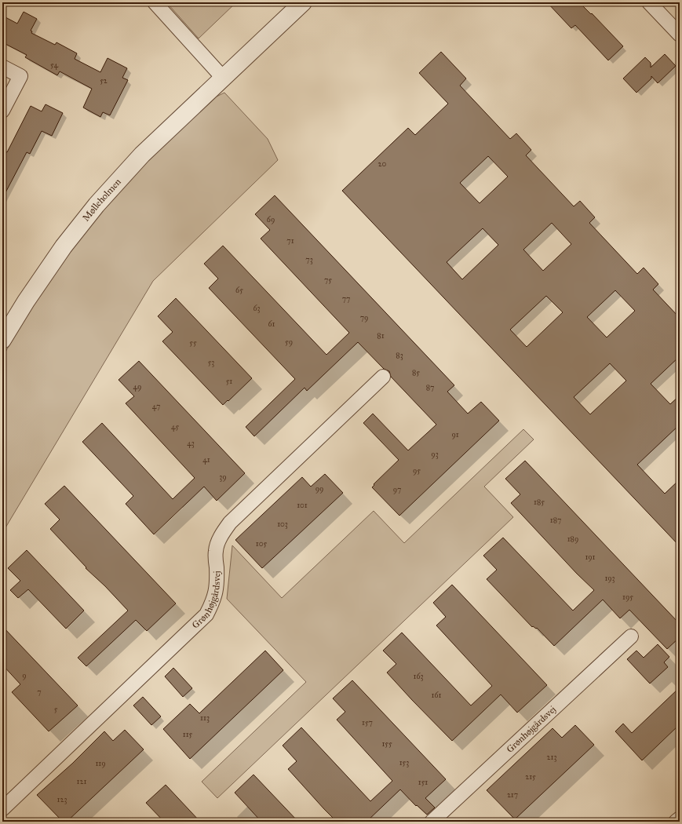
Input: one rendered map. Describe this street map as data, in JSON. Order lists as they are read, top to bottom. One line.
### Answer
{"streets":{"street":["Mølleholmen","Grønhøjgårdsvej"]},"house_numbers":["54","52","20","69","71","73","75","65","77","63","79","61","81","59","55","83","53","85","51","49","87","47","45","91","43","93","41","95","39","99","97","185","101","187","103","189","105","191","193","195","9","163","7","161","5","113","157","115","155","213","153","119","215","121","151","217","123"]}
